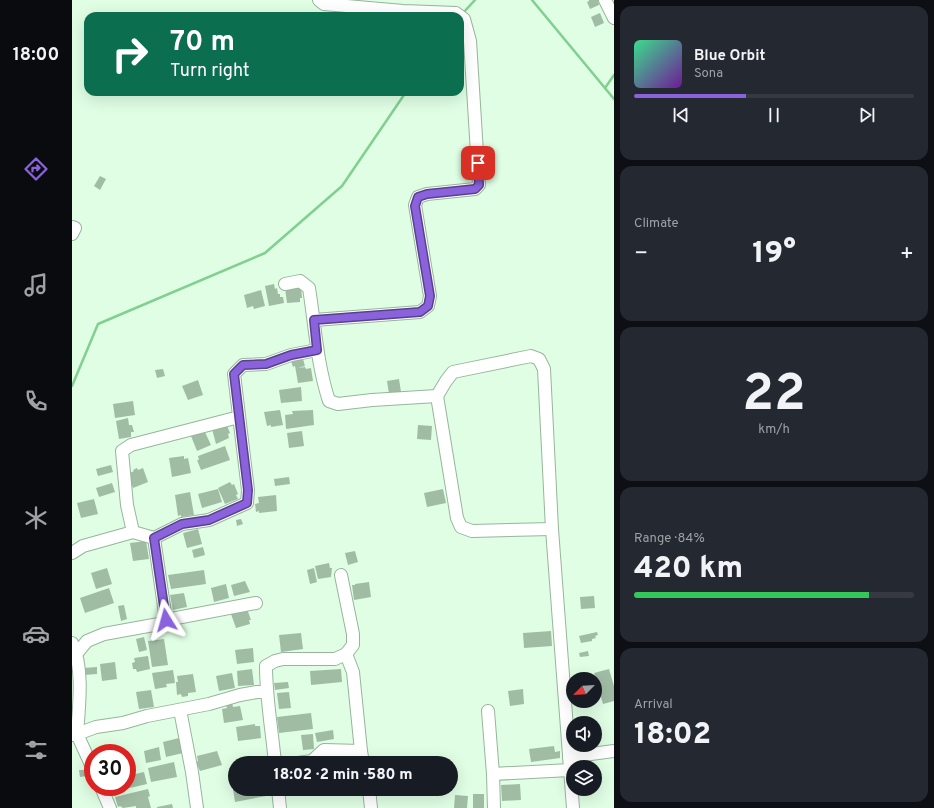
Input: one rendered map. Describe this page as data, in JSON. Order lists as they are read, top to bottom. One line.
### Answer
{"north":"bottom left","page":{"tabs":"18:00","turn":["70 m","Turn right"],"song":["Blue Orbit","Sona"],"tile":["Climate",["22","km/h"],["Range · 84%","420 km"],["Arrival","18:02"]],"heat":["−","19°","+"],"limit":"30","trip":"18:02 · 2 min · 580 m"}}
